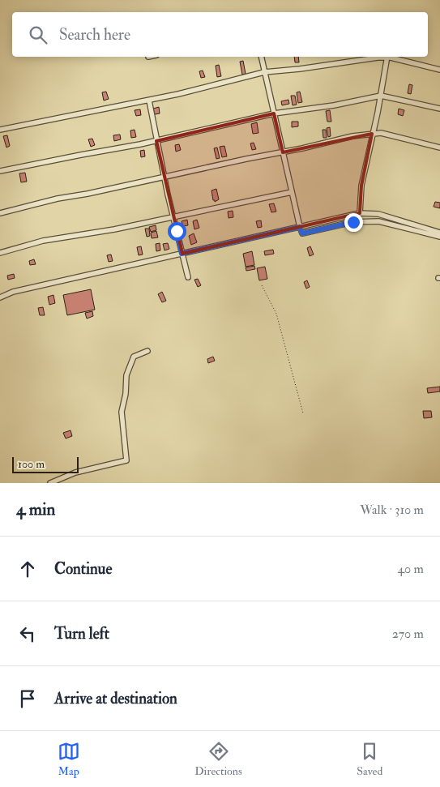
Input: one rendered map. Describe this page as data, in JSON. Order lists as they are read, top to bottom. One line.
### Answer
{"scale_bar":"100 m","page":{"search":"Search here","scale":"100 m","heading":["4 min","Walk · 310 m"],"list":[["Continue","40 m"],["Turn left","270 m"],"Arrive at destination"],"nav":["Map","Directions","Saved"]}}
